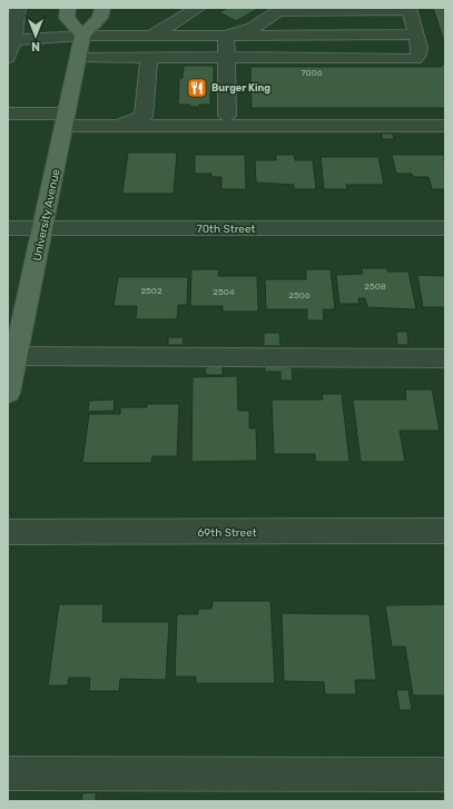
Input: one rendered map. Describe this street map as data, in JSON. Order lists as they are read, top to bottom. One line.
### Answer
{"streets":{"main road":["University Avenue"],"street":["70th Street","69th Street"]},"crossings":[["University Avenue","70th Street"]],"places":{"restaurant":["Burger King"]},"house_numbers":["7006","2508","2502","2504","2506"],"north":"bottom"}
